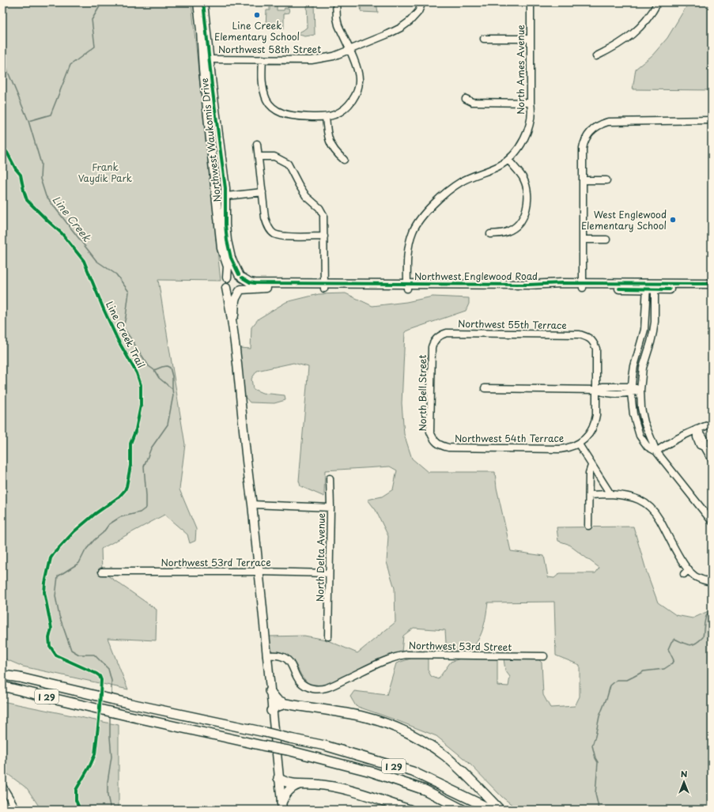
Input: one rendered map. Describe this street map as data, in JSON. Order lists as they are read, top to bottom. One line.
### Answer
{"streets":{"highway":["I 29"],"main road":["Northwest Waukomis Drive","Northwest Englewood Road"],"street":["Northwest 58th Street","North Ames Avenue","Northwest 55th Terrace","North Bell Street","Northwest 54th Terrace","North Delta Avenue","Northwest 53rd Terrace","Northwest 53rd Street"],"cycle path":["Line Creek Trail"]},"crossings":[["Northwest 58th Street","Northwest Waukomis Drive"],["North Ames Avenue","Northwest Englewood Road"],["Northwest Waukomis Drive","Northwest Englewood Road"],["Northwest 55th Terrace","North Bell Street"],["North Bell Street","Northwest 54th Terrace"],["North Delta Avenue","Northwest 53rd Terrace"]],"water":["Line Creek"],"parks":["Frank Vaydik Park"],"places":["Line Creek Elementary School","West Englewood Elementary School"],"north":"top"}
